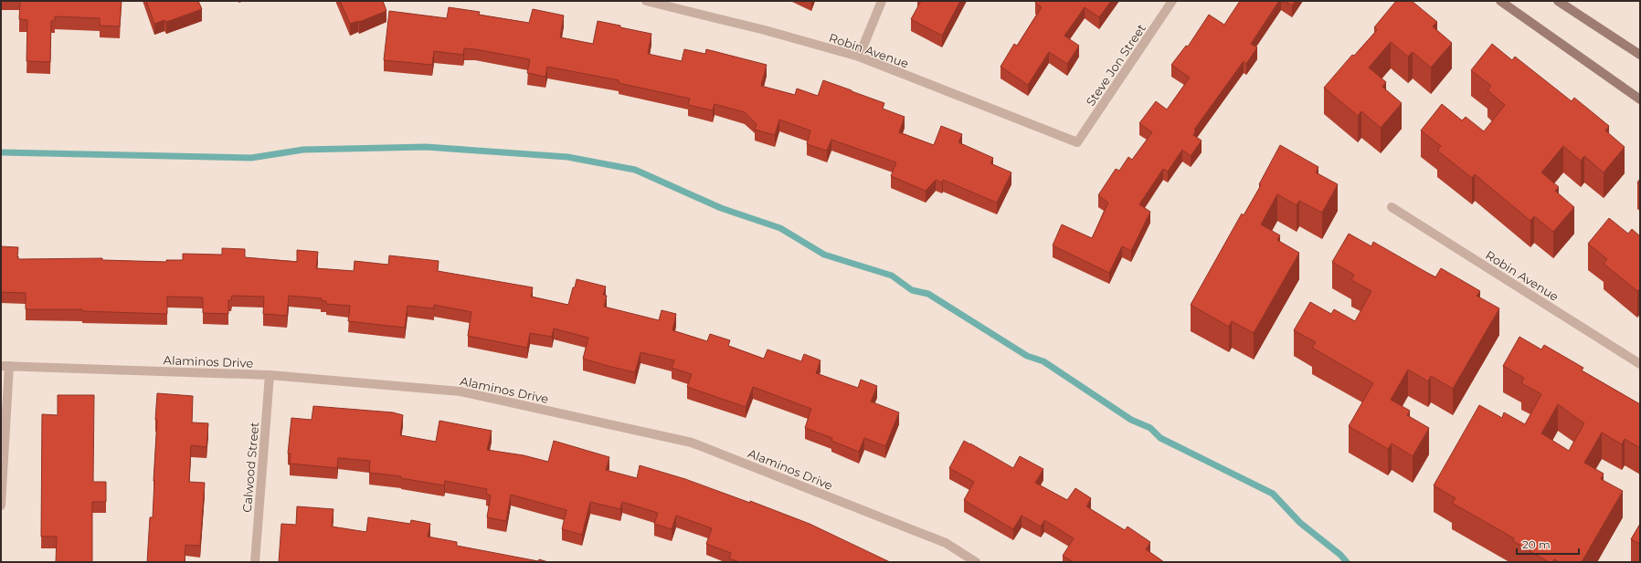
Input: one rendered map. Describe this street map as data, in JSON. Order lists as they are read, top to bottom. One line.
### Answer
{"streets":{"street":["Robin Avenue","Steve Jon Street","Alaminos Drive","Calwood Street"]},"crossings":[["Robin Avenue","Steve Jon Street"],["Alaminos Drive","Calwood Street"]],"scale_bar":"20 m"}
